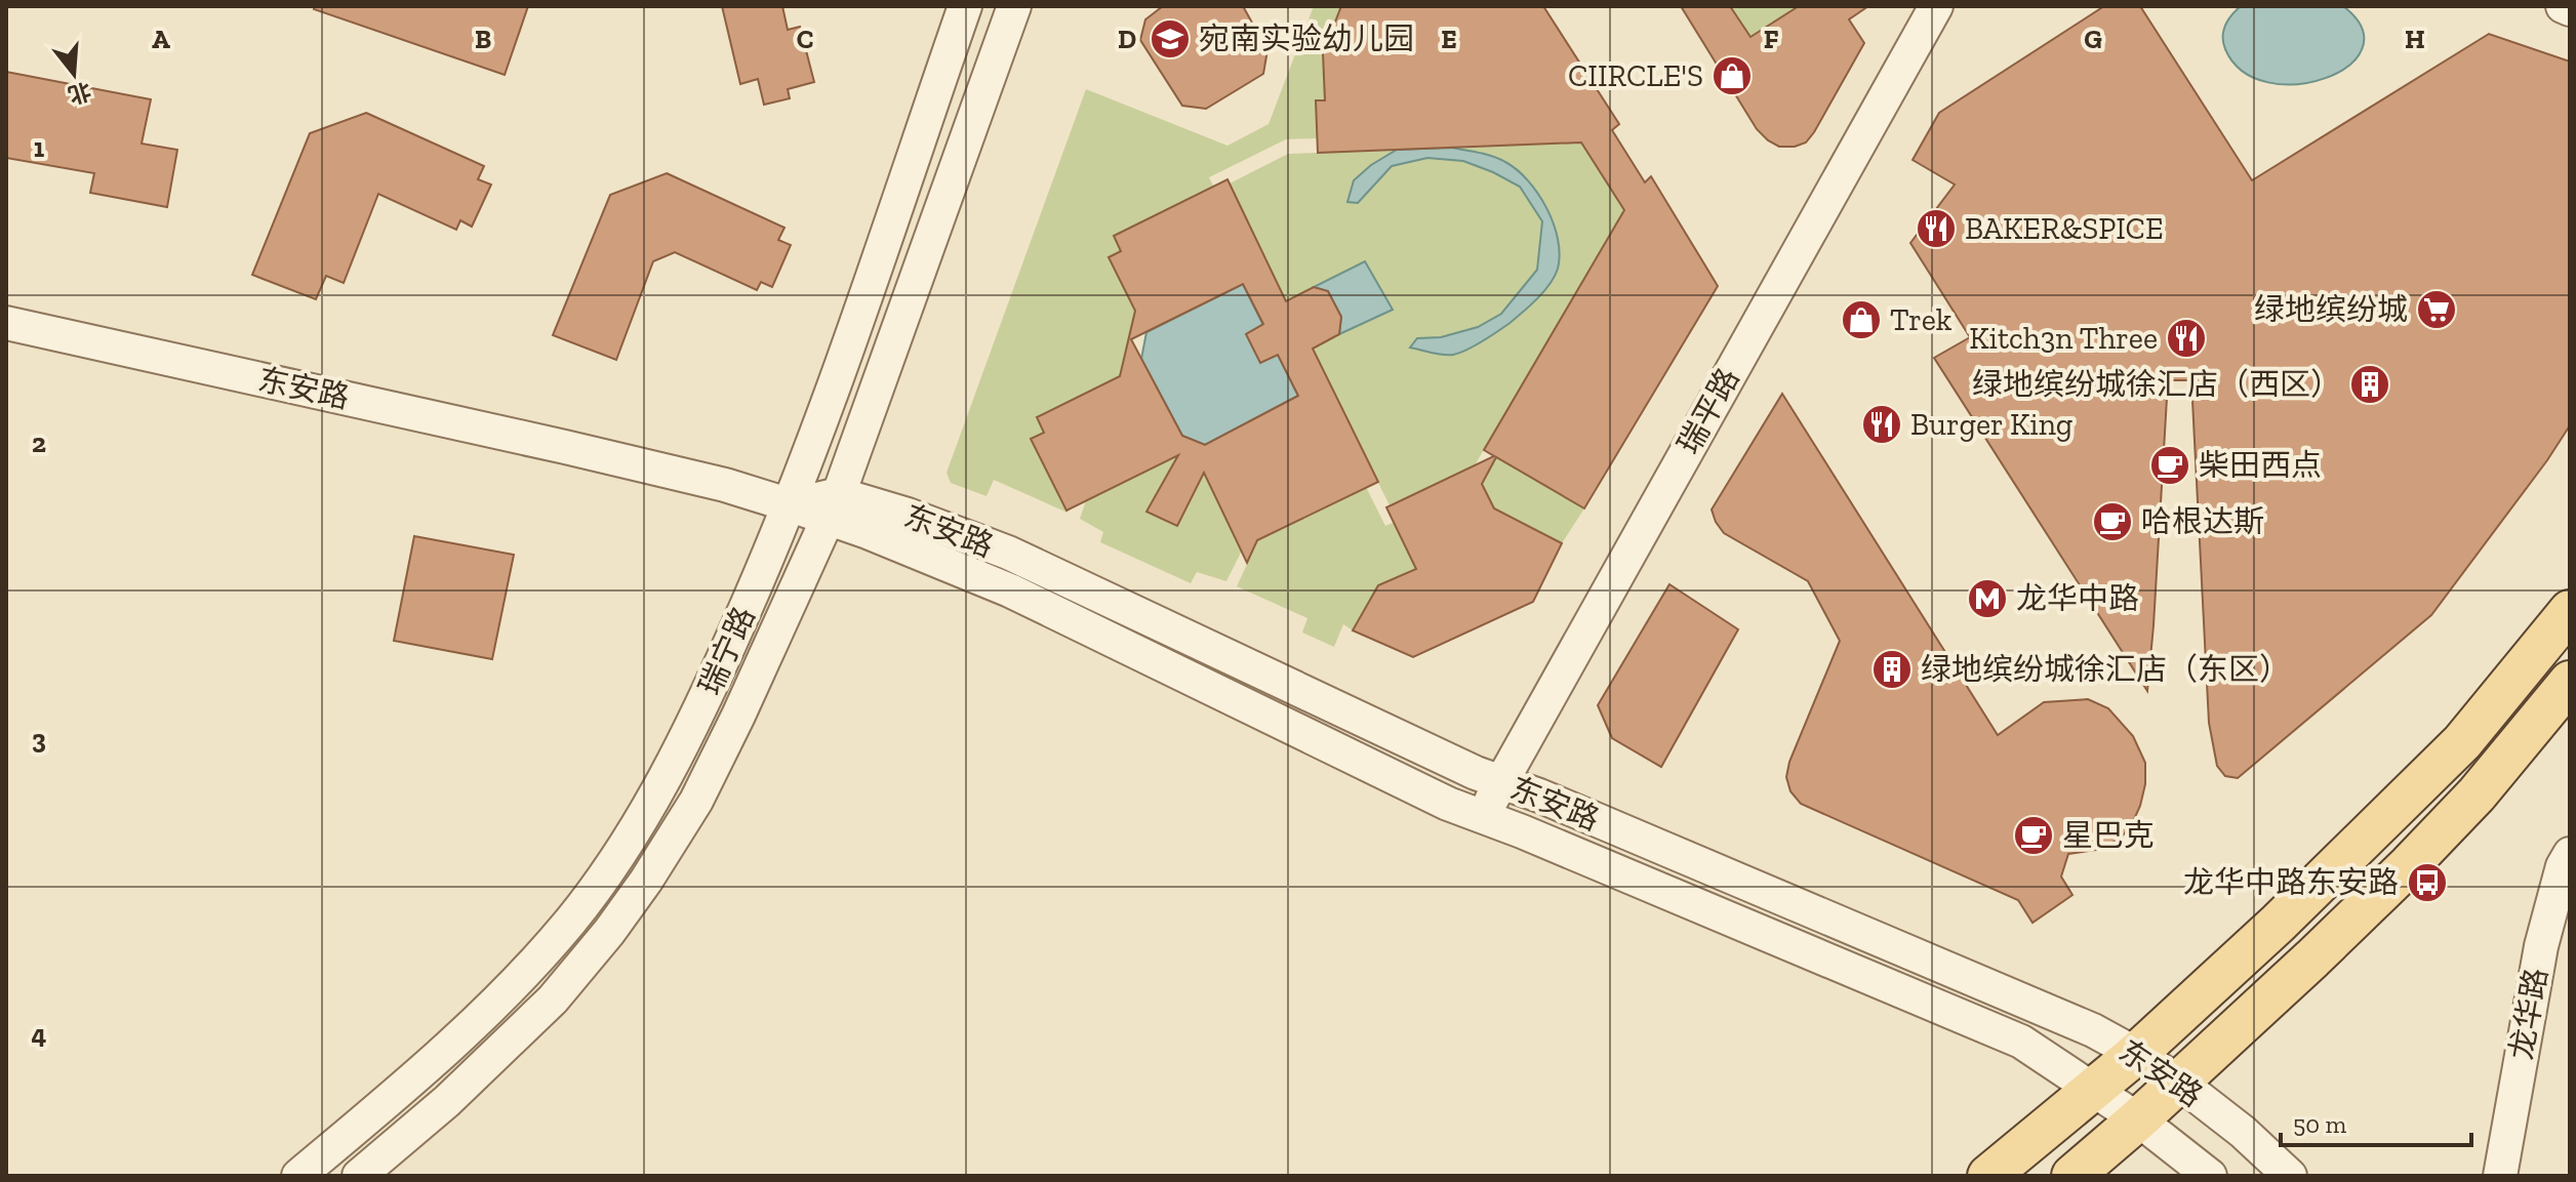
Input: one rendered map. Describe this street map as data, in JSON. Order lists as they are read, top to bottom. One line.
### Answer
{"streets":{"street":["东安路","瑞平路","瑞宁路","龙华路"]},"crossings":[["东安路","瑞平路"],["东安路","瑞宁路"]],"places":{"school or university":["宛南实验幼儿园"],"shop":["CIIRCLE'S","Trek"],"restaurant":["BAKER&SPICE","Kitch3n Three","Burger King"],"supermarket":["绿地缤纷城"],"building":["绿地缤纷城徐汇店（西区）","绿地缤纷城徐汇店（东区）"],"cafe":["柴田西点","哈根达斯","星巴克"],"metro station":["龙华中路"],"bus stop":["龙华中路东安路"]},"scale_bar":"50 m","north":"bottom","grid":{"columns":["A","B","C","D","E","F","G","H"],"rows":["1","2","3","4"]}}
